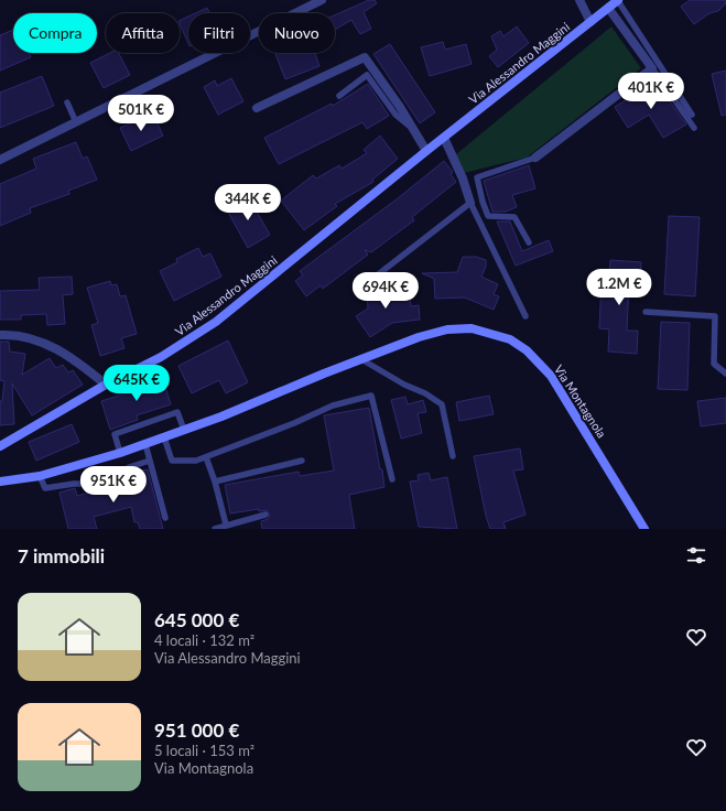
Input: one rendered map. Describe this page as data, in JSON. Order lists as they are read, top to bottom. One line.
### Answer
{"streets":{"main road":["Via Alessandro Maggini","Via Montagnola"]},"page":{"chip":["Compra","Affitta","Filtri","Nuovo"],"price":["401K €","501K €","344K €","1.2M €","694K €","645K €","951K €"],"heading":"7 immobili","list":[{"name":"645 000 €","note":"4 locali · 132 m² · Via Alessandro Maggini"},{"name":"951 000 €","note":"5 locali · 153 m² · Via Montagnola"}]}}
